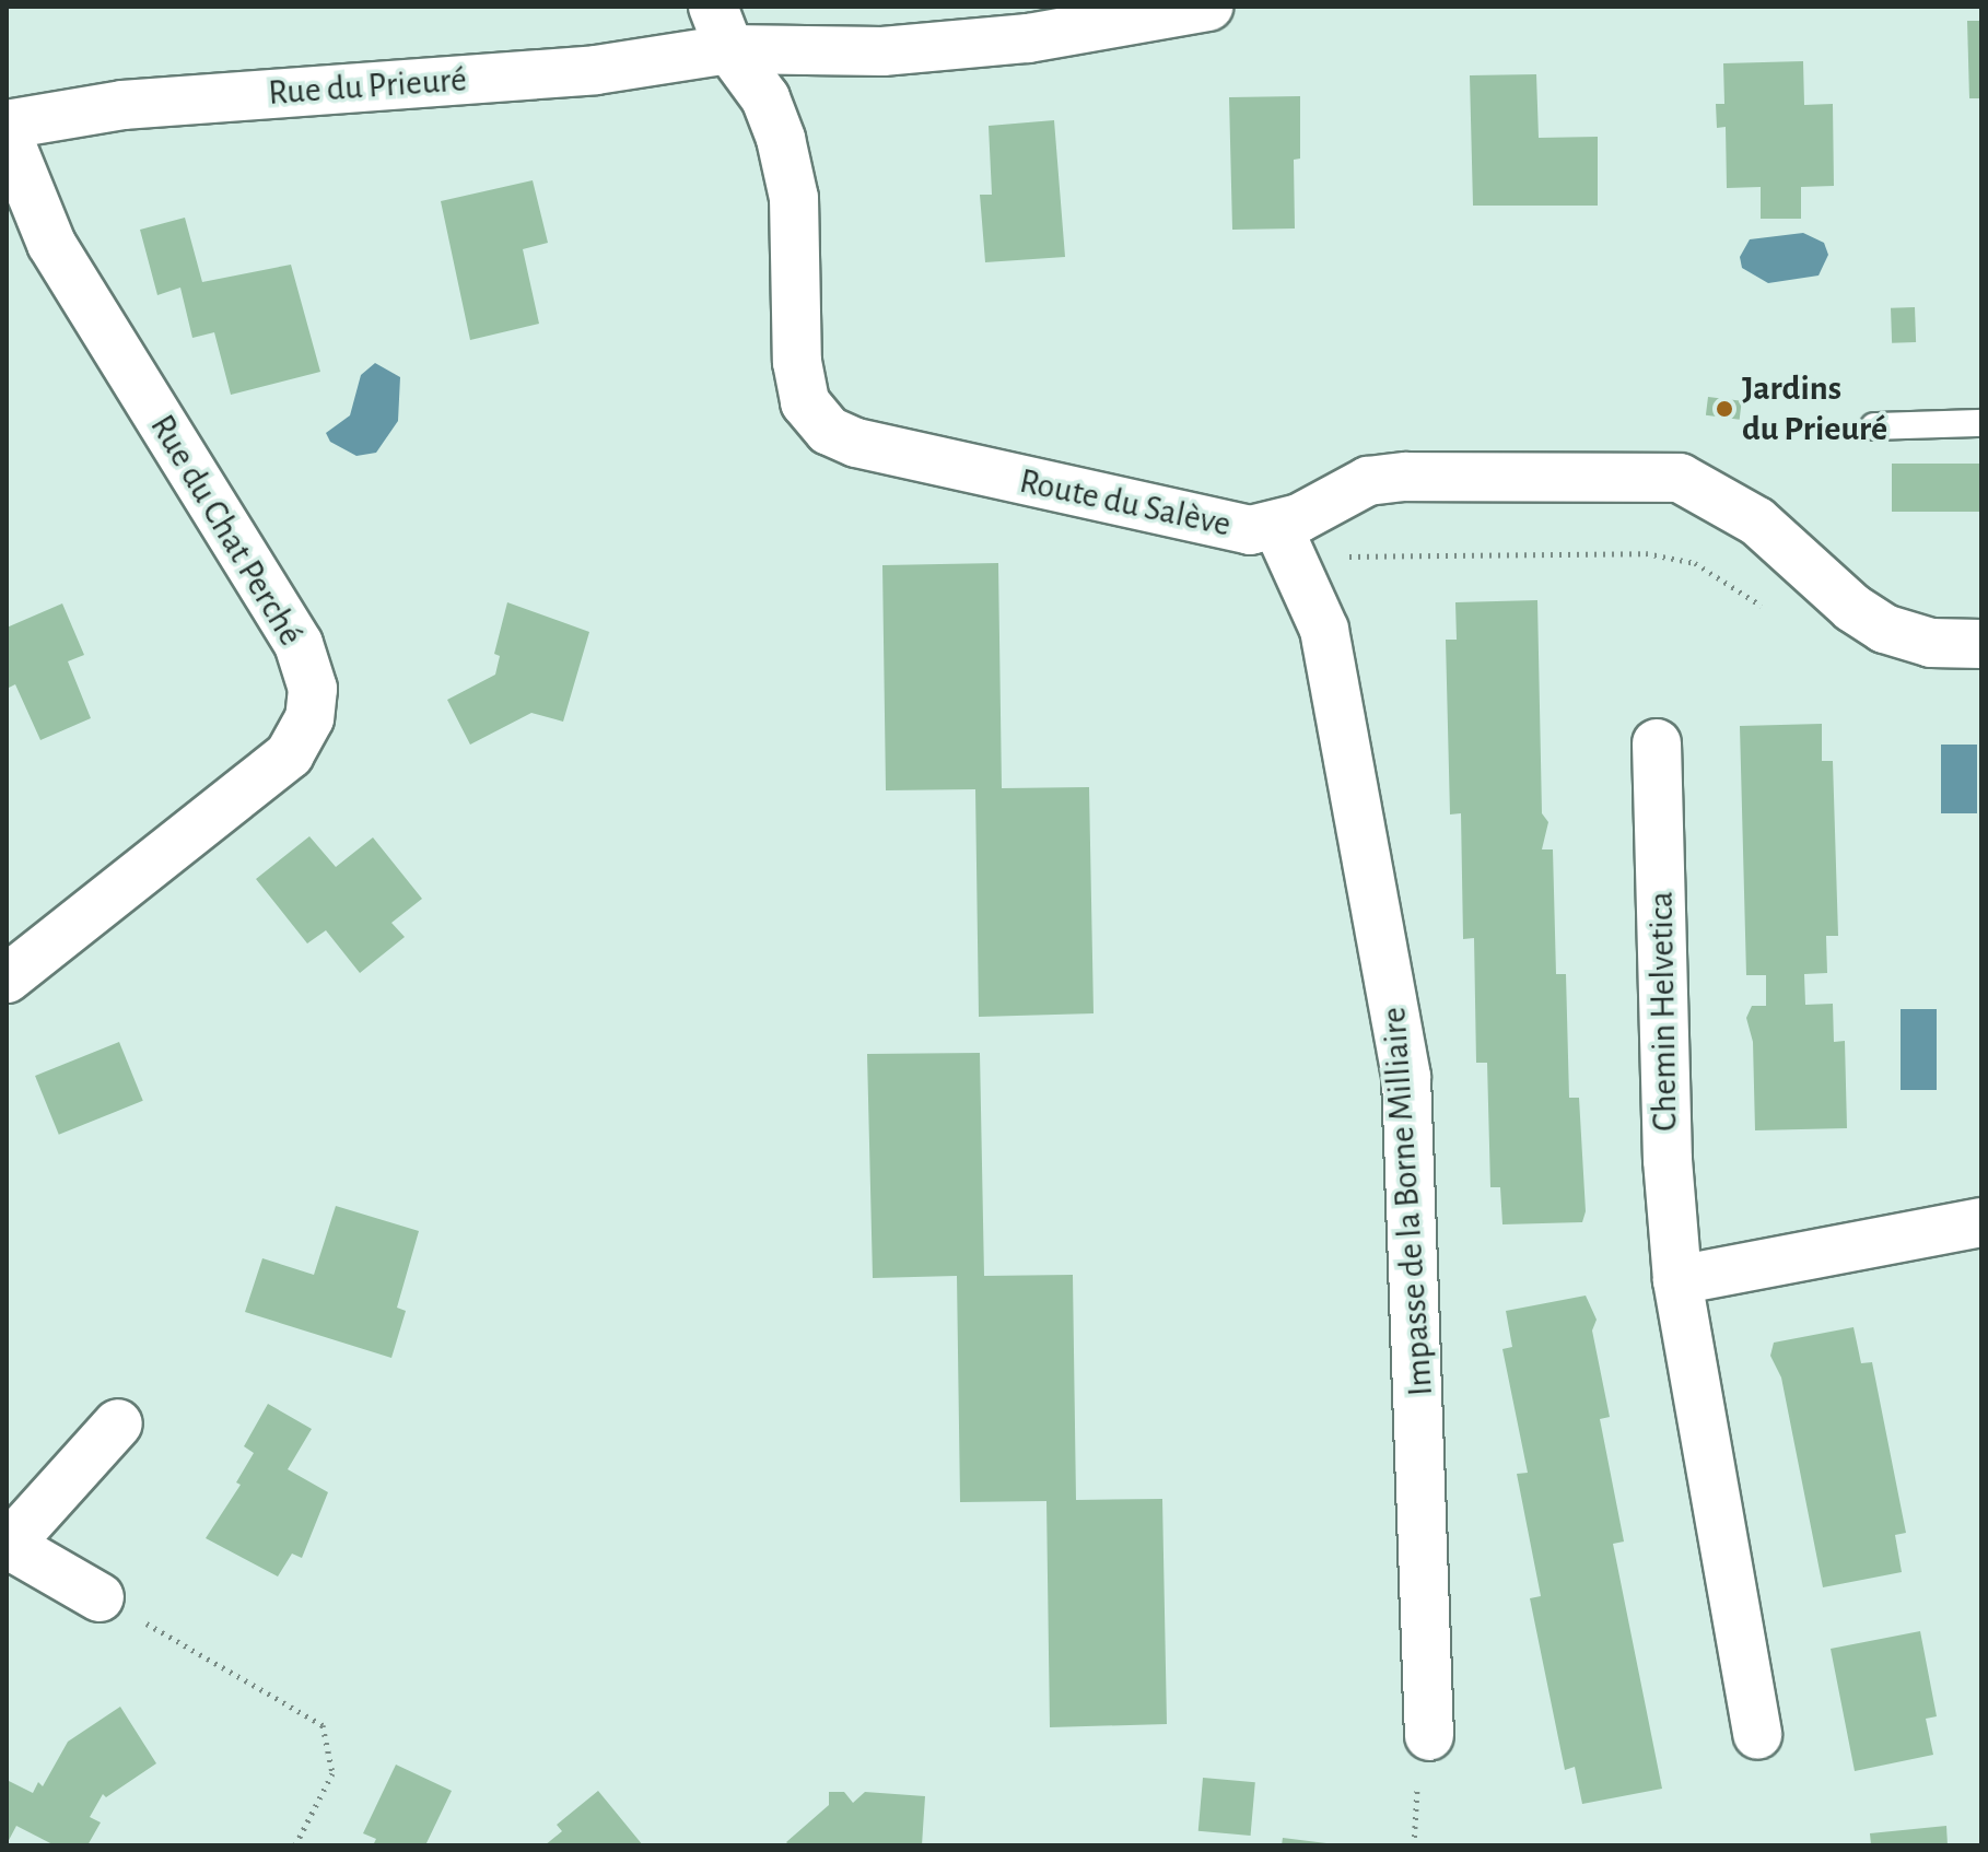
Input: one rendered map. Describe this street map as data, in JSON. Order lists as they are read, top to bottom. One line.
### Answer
{"streets":{"street":["Rue du Prieuré","Route du Salève","Rue du Chat Perché","Chemin Helvetica","Impasse de la Borne Milliaire"]},"crossings":[["Rue du Prieuré","Route du Salève"],["Route du Salève","Impasse de la Borne Milliaire"]],"places":["Jardins du Prieuré"]}
